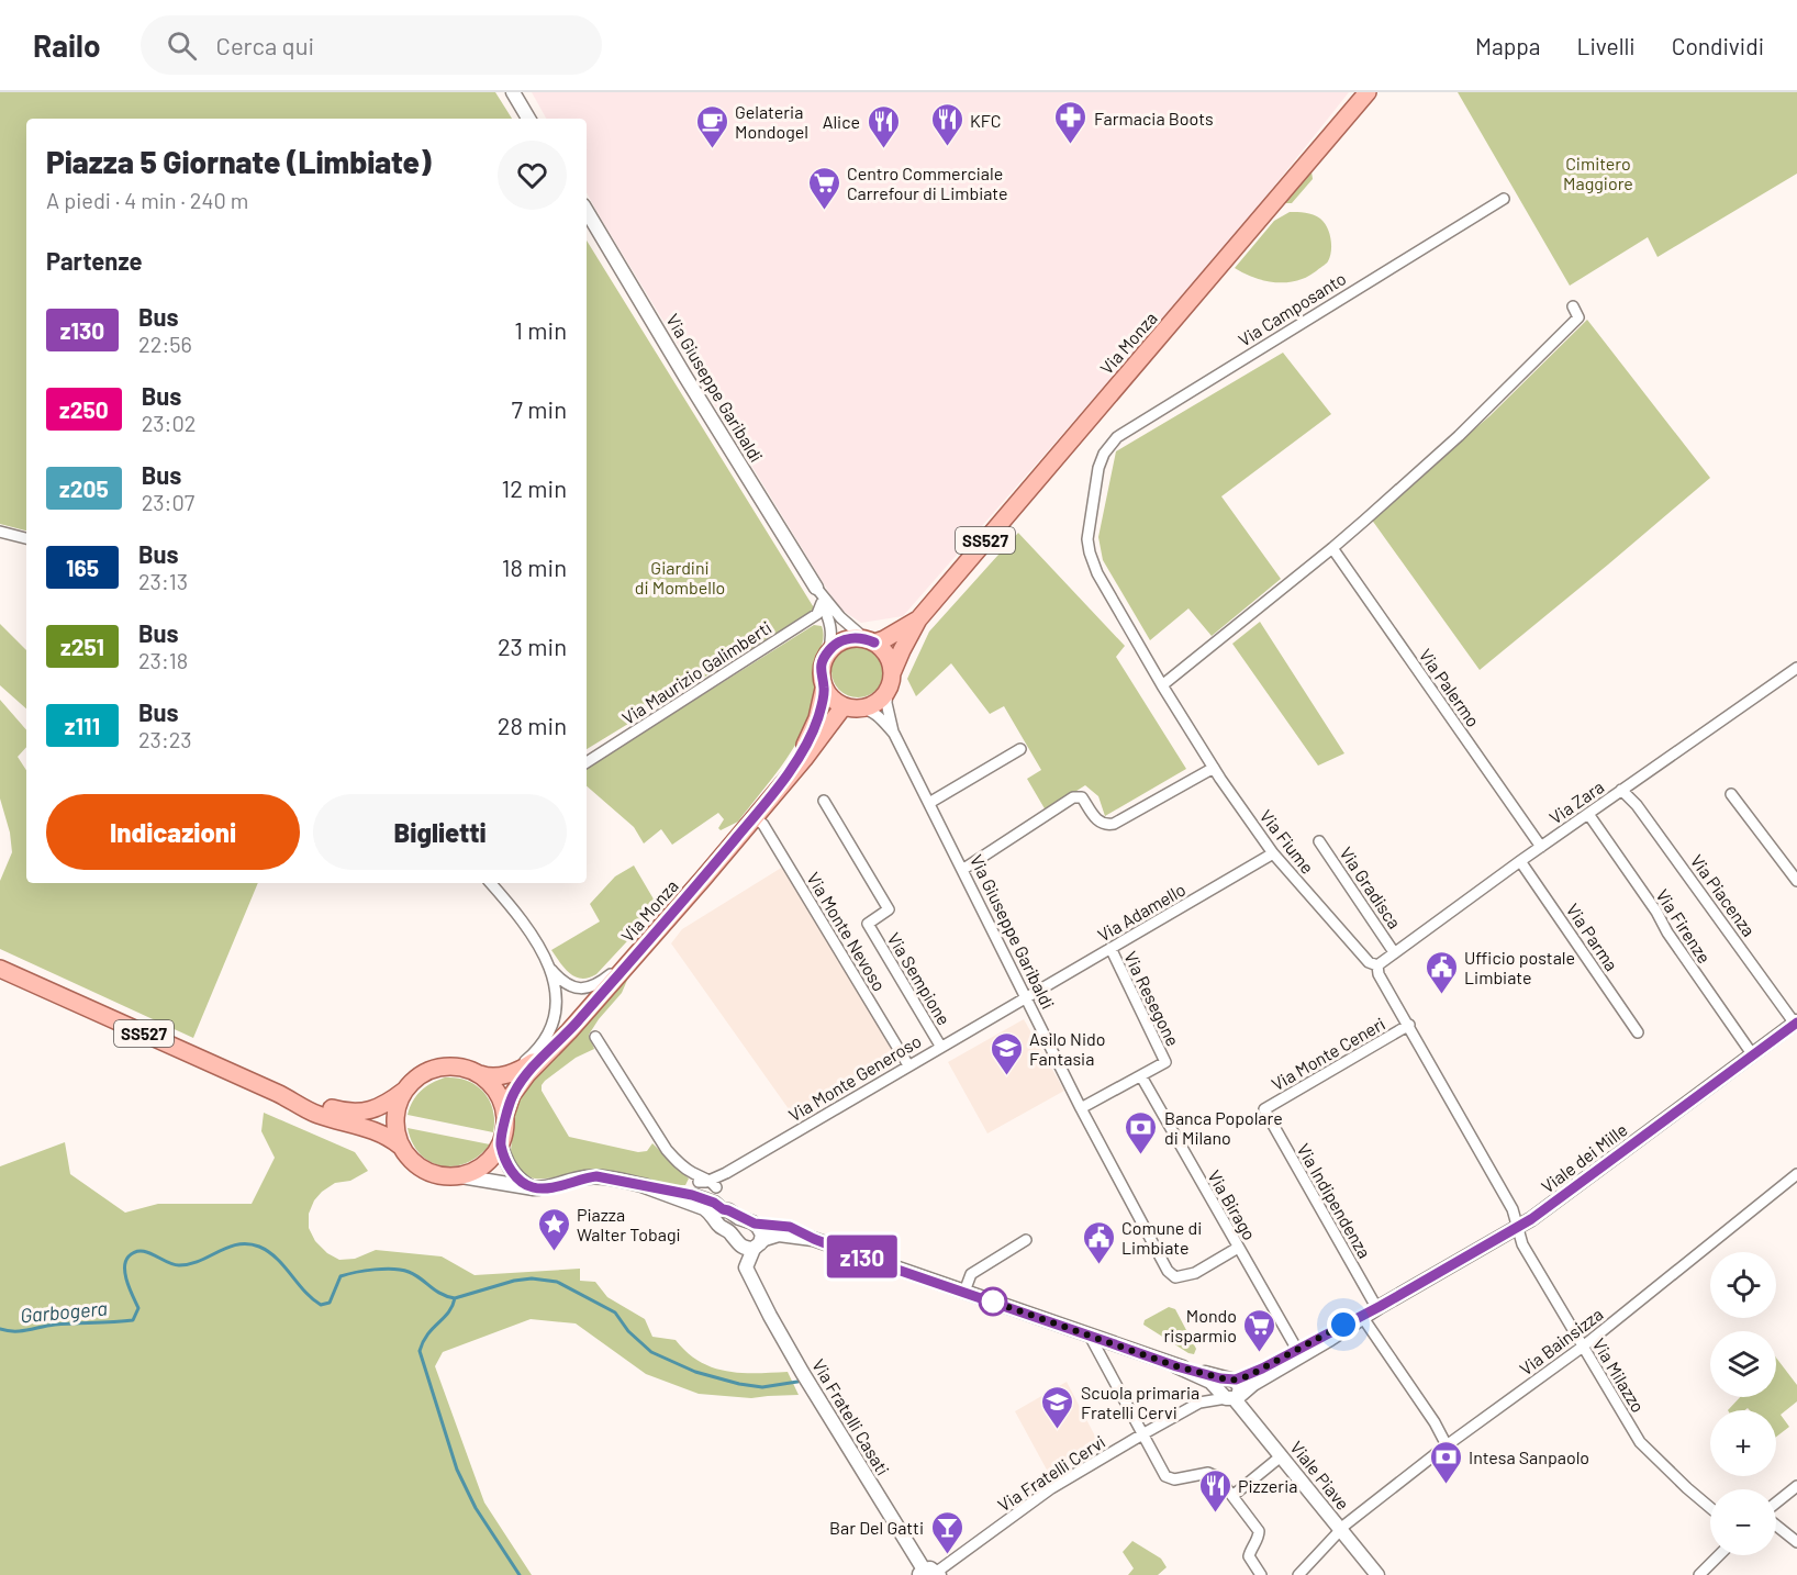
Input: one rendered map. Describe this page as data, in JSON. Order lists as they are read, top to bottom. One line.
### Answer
{"streets":{"main road":["Via Monza","SS527"],"street":["Via Camposanto","Via Giuseppe Garibaldi","Via Maurizio Galimberti","Via Palermo","Via Zara","Via Fiume","Via Gradisca","Via Piacenza","Via Adamello","Via Firenze","Via Monte Nevoso","Via Parma","Via Sempione","Via Resegone","Via Monte Ceneri","Via Monte Generoso","Viale dei Mille","Via Indipendenza","Via Birago","Via Bainsizza","Via Milazzo","Via Fratelli Casati","Via Fratelli Cervi","Viale Piave"]},"crossings":[["Via Camposanto","Via Fiume"],["Via Monza","Via Giuseppe Garibaldi"],["Via Monza","SS527"],["Via Monza","Via Monte Nevoso"],["Via Giuseppe Garibaldi","Via Maurizio Galimberti"],["Via Giuseppe Garibaldi","Via Adamello"],["Via Giuseppe Garibaldi","Via Monte Generoso"],["Via Giuseppe Garibaldi","Via Birago"],["Via Palermo","Via Zara"],["Via Zara","Via Fiume"],["Via Zara","Via Gradisca"],["Via Zara","Via Piacenza"],["Via Zara","Via Firenze"],["Via Zara","Via Parma"],["Via Fiume","Via Adamello"],["Via Fiume","Via Monte Ceneri"],["Via Fiume","Viale dei Mille"],["Via Fiume","Via Milazzo"],["Via Piacenza","Viale dei Mille"],["Via Adamello","Via Resegone"],["Via Adamello","Via Monte Generoso"],["Via Firenze","Viale dei Mille"],["Via Monte Nevoso","Via Monte Generoso"],["Via Sempione","Via Monte Generoso"],["Via Resegone","Via Birago"],["Via Monte Ceneri","Via Indipendenza"],["Viale dei Mille","Via Indipendenza"],["Viale dei Mille","Via Birago"],["Viale dei Mille","Via Milazzo"],["Viale dei Mille","Via Fratelli Cervi"],["Viale dei Mille","Viale Piave"],["Via Bainsizza","Via Milazzo"],["Via Bainsizza","Viale Piave"],["Via Fratelli Casati","Via Fratelli Cervi"],["Via Fratelli Cervi","Viale Piave"]],"water":["Garbogera"],"parks":["Cimitero Maggiore","Giardini di Mombello"],"places":{"pharmacy":["Farmacia Boots"],"restaurant":["KFC","Alice","Pizzeria"],"cafe":["Gelateria Mondogel"],"supermarket":["Centro Commerciale Carrefour di Limbiate","Mondo risparmio"],"public building":["Ufficio postale Limbiate","Comune di Limbiate"],"school or university":["Asilo Nido Fantasia","Scuola primaria Fratelli Cervi"],"bank":["Banca Popolare di Milano","Intesa Sanpaolo"],"place":["Piazza Walter Tobagi"],"bar":["Bar Del Gatti"]},"lines":["bus line z130"],"page":{"header":"Railo","search":"Cerca qui","nav":["Mappa","Livelli","Condividi"],"on_map":"z130","heading":[["Piazza 5 Giornate (Limbiate)","A piedi · 4 min · 240 m"],"Partenze"],"list":[{"mark":"z130","name":"Bus","note":"22:56","value":"1 min"},{"mark":"z250","name":"Bus","note":"23:02","value":"7 min"},{"mark":"z205","name":"Bus","note":"23:07","value":"12 min"},{"mark":"165","name":"Bus","note":"23:13","value":"18 min"},{"mark":"z251","name":"Bus","note":"23:18","value":"23 min"},{"mark":"z111","name":"Bus","note":"23:23","value":"28 min"}],"buttons":["Indicazioni","Biglietti"],"map_buttons":["+","−"]}}
